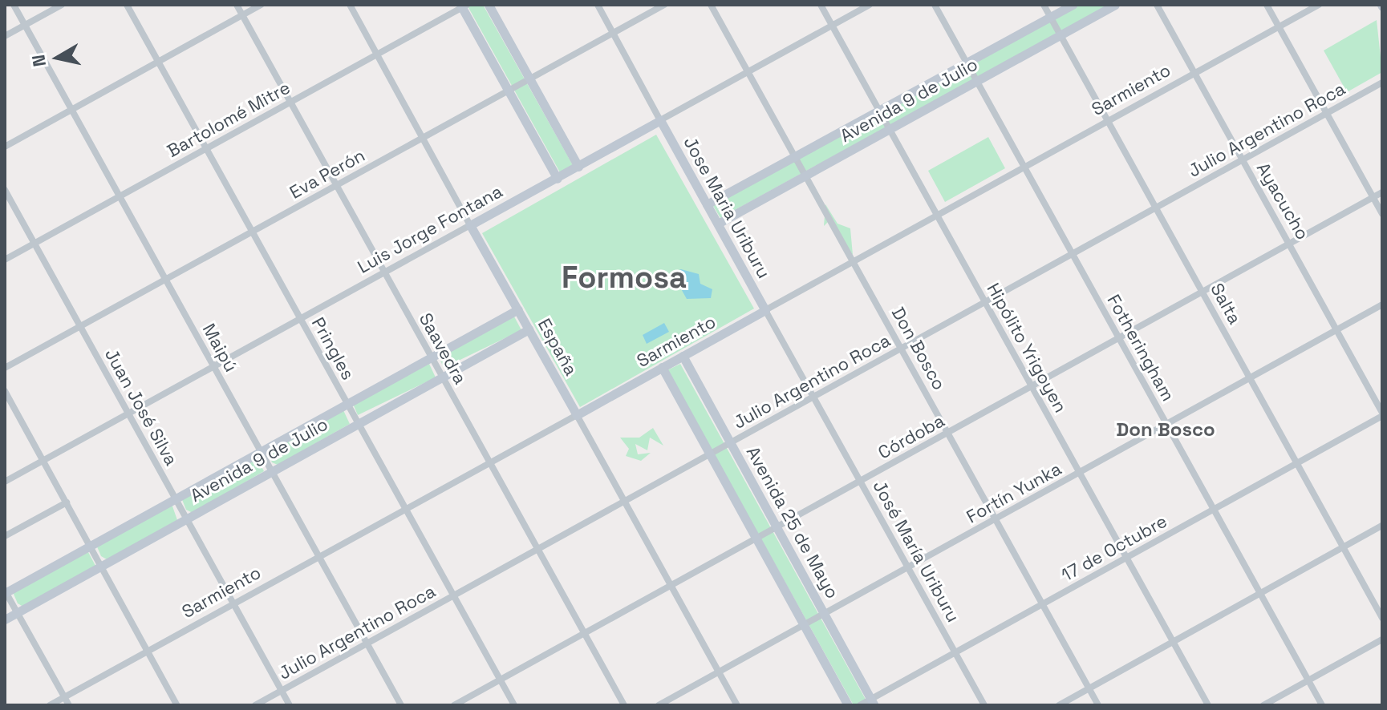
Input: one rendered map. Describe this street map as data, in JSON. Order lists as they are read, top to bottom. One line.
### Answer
{"streets":{"main road":["Sarmiento","Avenida 9 de Julio","Jose Maria Uriburu","Luis Jorge Fontana","España","Avenida 25 de Mayo"],"street":["Bartolomé Mitre","Julio Argentino Roca","Eva Perón","Ayacucho","Salta","Maipú","Hipólito Yrigoyen","Fotheringham","Pringles","Saavedra","Don Bosco","Juan José Silva","Córdoba","Fortín Yunka","17 de Octubre","José María Uriburu"]},"crossings":[["Sarmiento","Ayacucho"],["Sarmiento","Jose Maria Uriburu"],["Sarmiento","Salta"],["Sarmiento","España"],["Sarmiento","Maipú"],["Sarmiento","Hipólito Yrigoyen"],["Sarmiento","Fotheringham"],["Sarmiento","Pringles"],["Sarmiento","Saavedra"],["Sarmiento","Don Bosco"],["Sarmiento","Juan José Silva"],["Sarmiento","Avenida 25 de Mayo"],["Sarmiento","José María Uriburu"],["Avenida 9 de Julio","Jose Maria Uriburu"],["Avenida 9 de Julio","Salta"],["Avenida 9 de Julio","España"],["Avenida 9 de Julio","Maipú"],["Avenida 9 de Julio","Hipólito Yrigoyen"],["Avenida 9 de Julio","Fotheringham"],["Avenida 9 de Julio","Pringles"],["Avenida 9 de Julio","Saavedra"],["Avenida 9 de Julio","Don Bosco"],["Avenida 9 de Julio","Juan José Silva"],["Bartolomé Mitre","España"],["Bartolomé Mitre","Maipú"],["Bartolomé Mitre","Pringles"],["Bartolomé Mitre","Saavedra"],["Bartolomé Mitre","Juan José Silva"],["Julio Argentino Roca","Ayacucho"],["Julio Argentino Roca","Salta"],["Julio Argentino Roca","España"],["Julio Argentino Roca","Maipú"],["Julio Argentino Roca","Hipólito Yrigoyen"],["Julio Argentino Roca","Fotheringham"],["Julio Argentino Roca","Pringles"],["Julio Argentino Roca","Saavedra"],["Julio Argentino Roca","Don Bosco"],["Julio Argentino Roca","Juan José Silva"],["Julio Argentino Roca","Avenida 25 de Mayo"],["Julio Argentino Roca","José María Uriburu"],["Eva Perón","España"],["Eva Perón","Maipú"],["Eva Perón","Pringles"],["Eva Perón","Saavedra"],["Eva Perón","Juan José Silva"],["Ayacucho","Córdoba"],["Ayacucho","Fortín Yunka"],["Ayacucho","17 de Octubre"],["Jose Maria Uriburu","Luis Jorge Fontana"],["Jose Maria Uriburu","José María Uriburu"],["Luis Jorge Fontana","España"],["Luis Jorge Fontana","Maipú"],["Luis Jorge Fontana","Hipólito Yrigoyen"],["Luis Jorge Fontana","Pringles"],["Luis Jorge Fontana","Saavedra"],["Luis Jorge Fontana","Don Bosco"],["Luis Jorge Fontana","Juan José Silva"],["Salta","Córdoba"],["Salta","Fortín Yunka"],["Salta","17 de Octubre"],["España","Córdoba"],["España","Fortín Yunka"],["Hipólito Yrigoyen","Córdoba"],["Hipólito Yrigoyen","Fortín Yunka"],["Hipólito Yrigoyen","17 de Octubre"],["Fotheringham","Córdoba"],["Fotheringham","Fortín Yunka"],["Fotheringham","17 de Octubre"],["Pringles","Córdoba"],["Saavedra","Córdoba"],["Don Bosco","Córdoba"],["Don Bosco","Fortín Yunka"],["Don Bosco","17 de Octubre"],["Córdoba","Avenida 25 de Mayo"],["Córdoba","José María Uriburu"],["Fortín Yunka","Avenida 25 de Mayo"],["Fortín Yunka","José María Uriburu"],["Avenida 25 de Mayo","17 de Octubre"],["17 de Octubre","José María Uriburu"]],"districts":["Formosa","Don Bosco"],"north":"left"}
